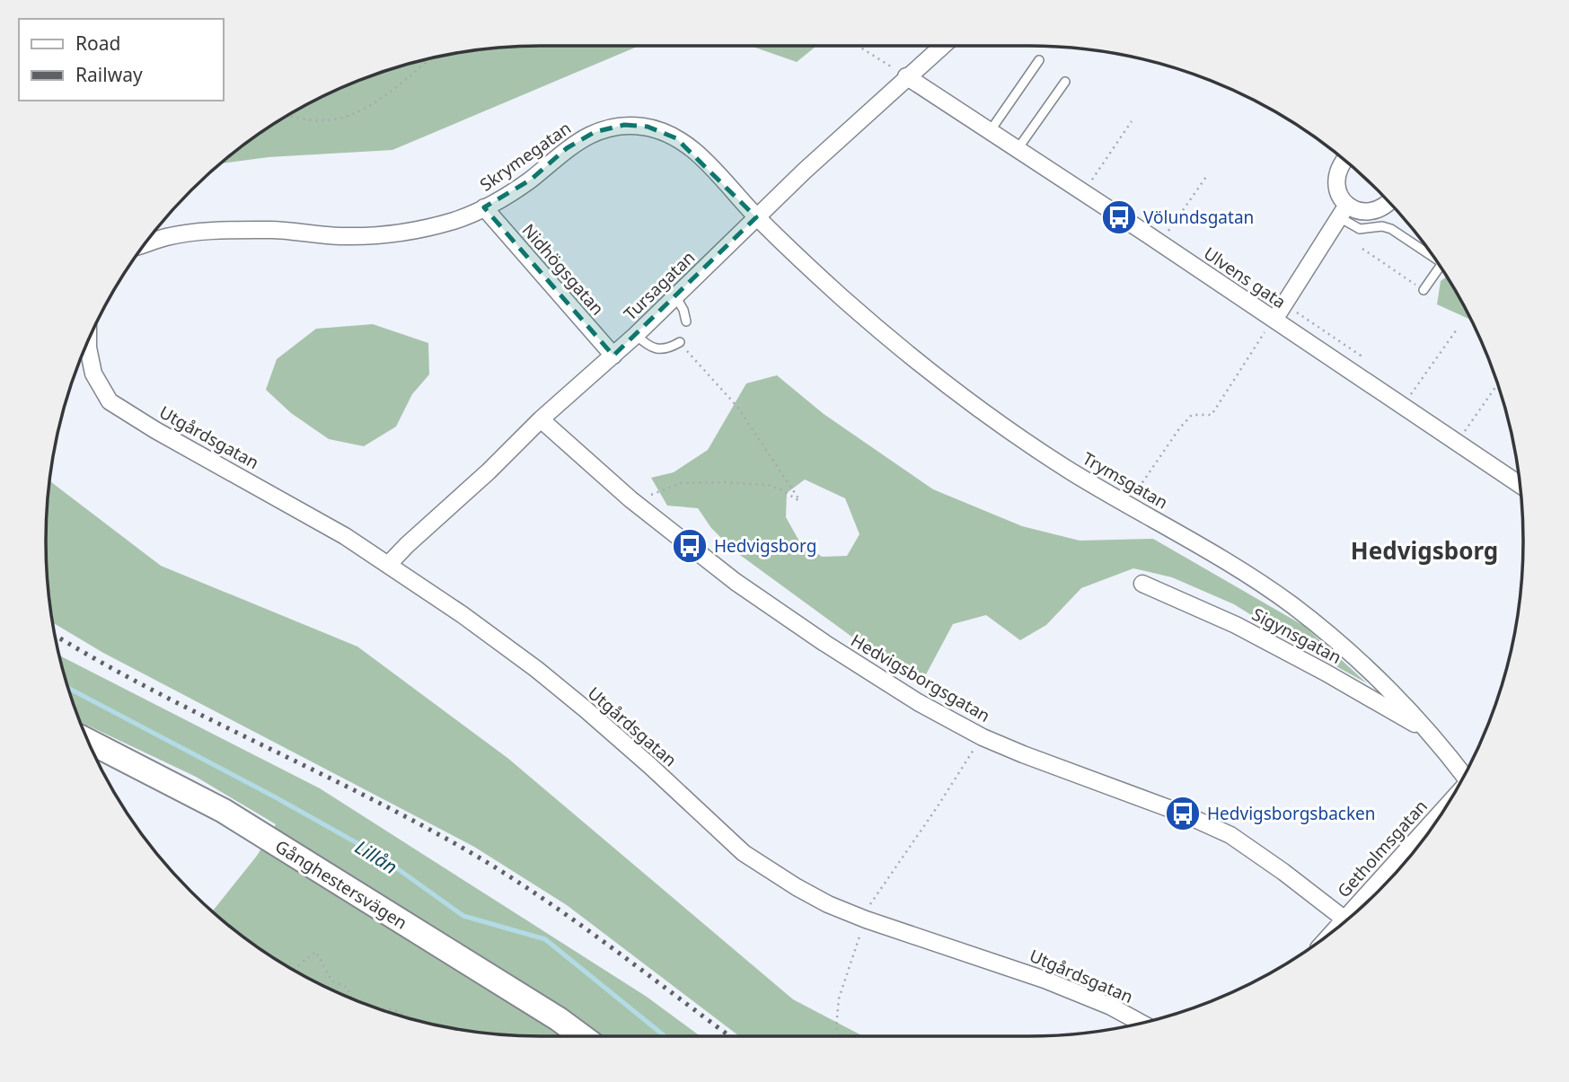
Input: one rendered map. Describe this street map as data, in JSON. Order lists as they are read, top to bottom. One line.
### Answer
{"streets":{"street":["Skrymegatan","Nidhögsgatan","Ulvens gata","Tursagatan","Utgårdsgatan","Trymsgatan","Sigynsgatan","Hedvigsborgsgatan","Getholmsgatan","Gånghestersvägen"]},"crossings":[["Skrymegatan","Nidhögsgatan"],["Skrymegatan","Tursagatan"],["Skrymegatan","Trymsgatan"],["Nidhögsgatan","Tursagatan"],["Ulvens gata","Tursagatan"],["Tursagatan","Utgårdsgatan"],["Tursagatan","Trymsgatan"],["Tursagatan","Hedvigsborgsgatan"],["Trymsgatan","Sigynsgatan"]],"districts":["Hedvigsborg"],"water":["Lillån"],"places":{"bus stop":["Völundsgatan","Hedvigsborg","Hedvigsborgsbacken"]},"legend":["Road","Railway"]}
